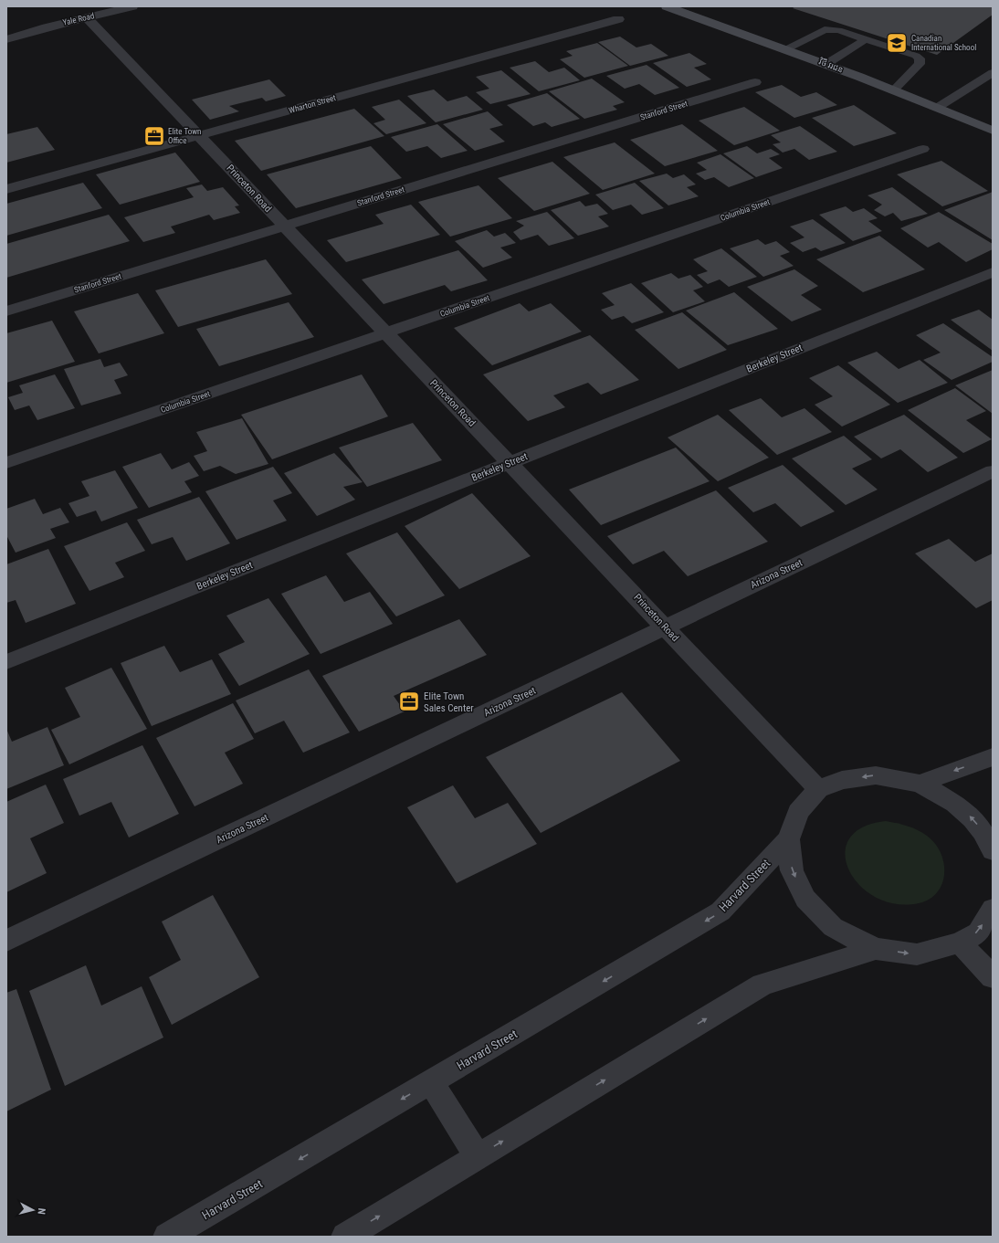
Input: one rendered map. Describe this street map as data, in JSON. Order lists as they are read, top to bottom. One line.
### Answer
{"streets":{"street":["Yale Road","វិថី វរជន","Wharton Street","Stanford Street","Princeton Road","Columbia Street","Berkeley Street","Arizona Street","Harvard Street"]},"crossings":[["Yale Road","Princeton Road"],["Wharton Street","Princeton Road"],["Stanford Street","Princeton Road"],["Princeton Road","Columbia Street"],["Princeton Road","Berkeley Street"],["Princeton Road","Arizona Street"]],"places":{"school or university":["Canadian International School"],"office":["Elite Town Office","Elite Town Sales Center"]},"north":"right"}
